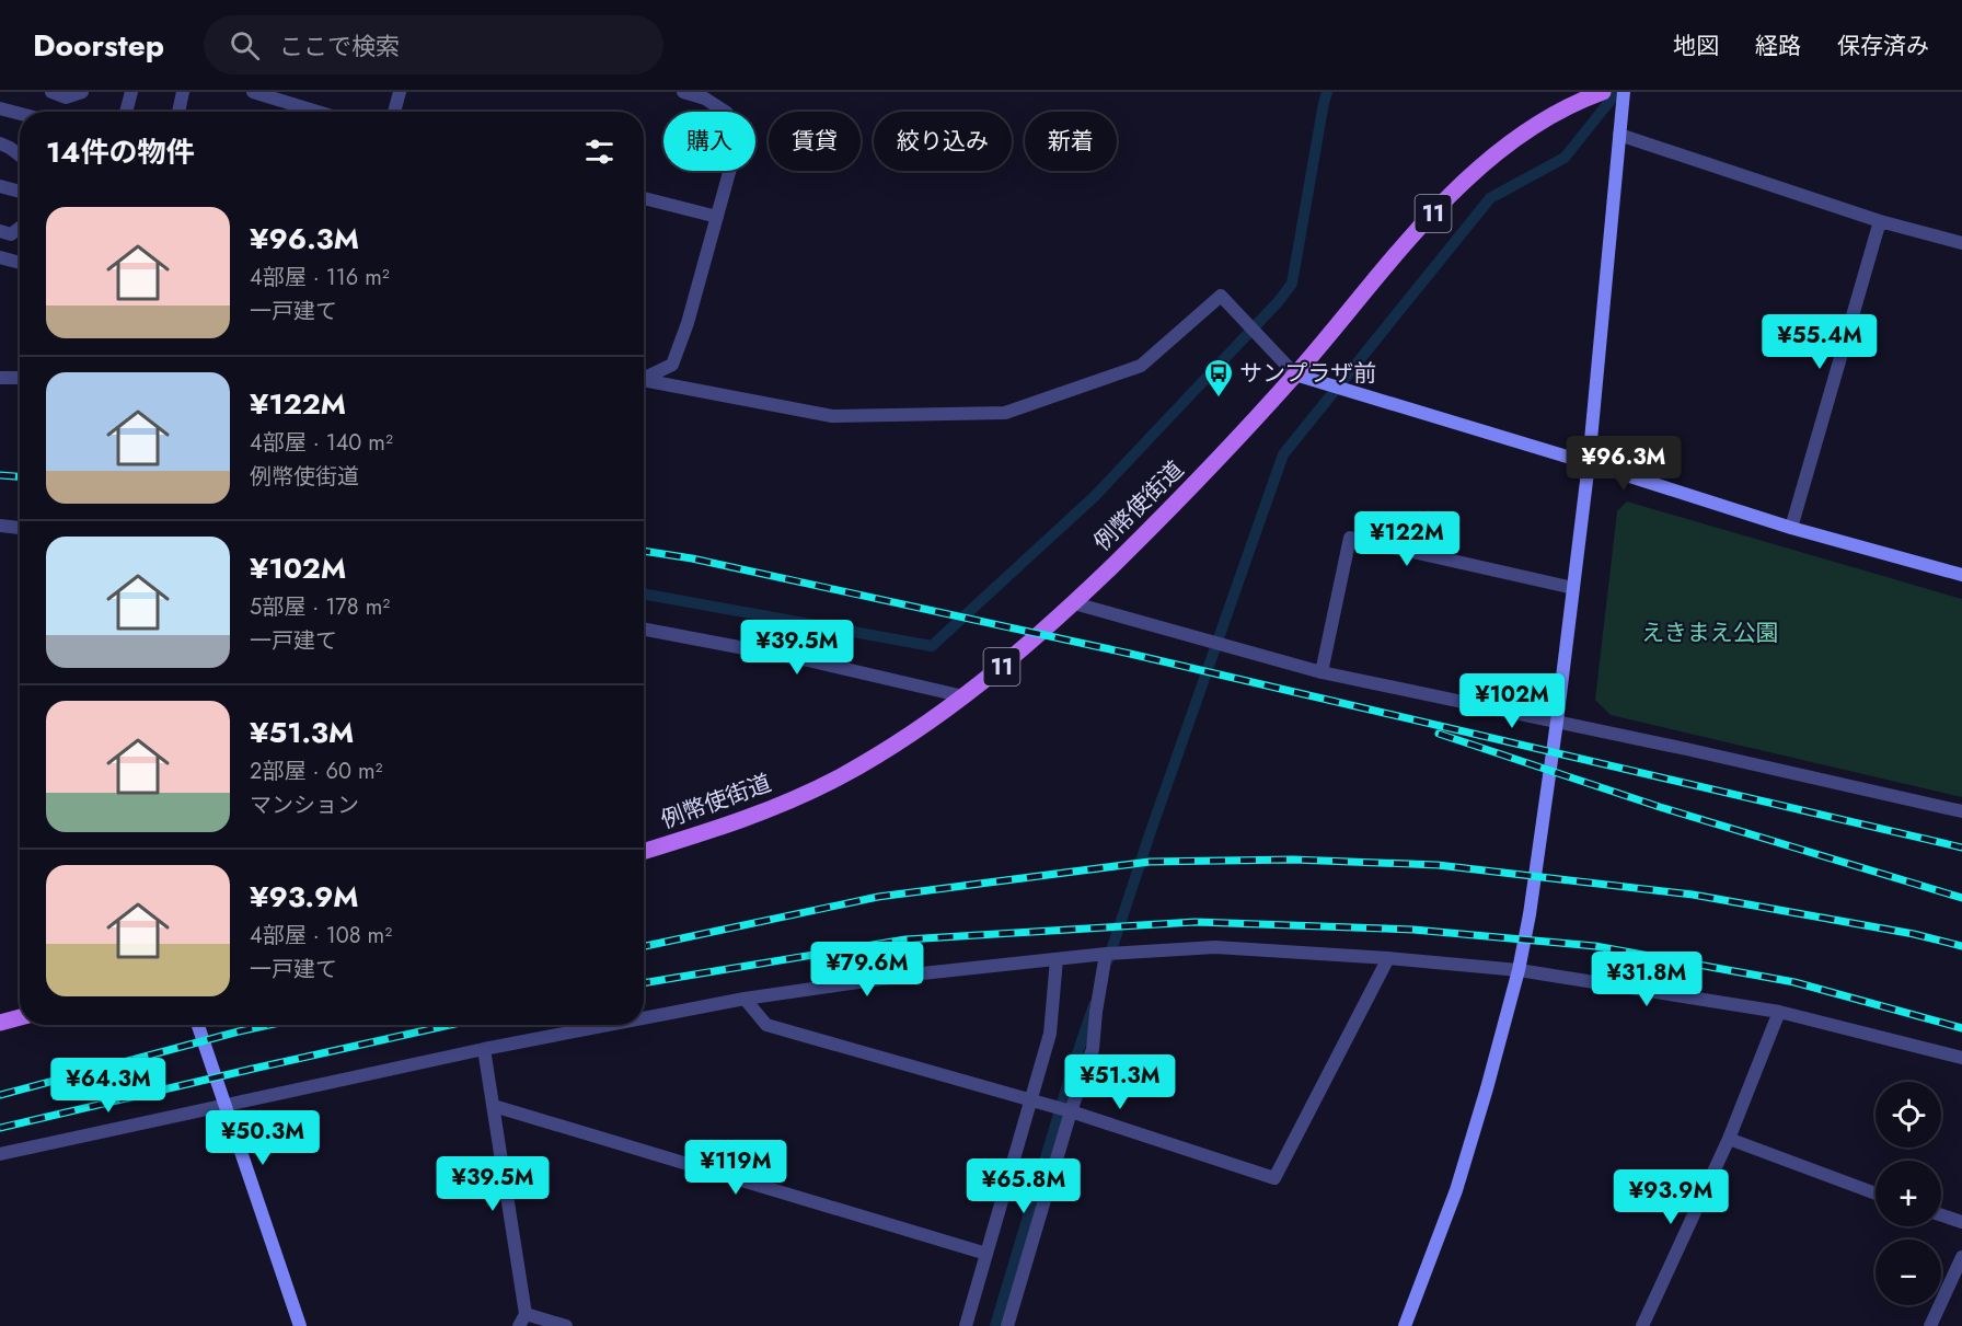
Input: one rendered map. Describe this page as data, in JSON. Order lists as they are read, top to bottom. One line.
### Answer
{"streets":{"main road":["11","例幣使街道"]},"parks":["えきまえ公園"],"places":{"bus stop":["サンプラザ前"]},"page":{"header":"Doorstep","search":"ここで検索","nav":["地図","経路","保存済み"],"chip":["購入","賃貸","絞り込み","新着"],"heading":"14件の物件","list":[{"name":"¥96.3M","note":"4部屋 · 116 m² · 一戸建て"},{"name":"¥122M","note":"4部屋 · 140 m² · 例幣使街道"},{"name":"¥102M","note":"5部屋 · 178 m² · 一戸建て"},{"name":"¥51.3M","note":"2部屋 · 60 m² · マンション"},{"name":"¥93.9M","note":"4部屋 · 108 m² · 一戸建て"}],"price":["¥55.4M","¥96.3M","¥122M","¥39.5M","¥102M","¥79.6M","¥31.8M","¥51.3M","¥64.3M","¥50.3M","¥119M","¥39.5M","¥65.8M","¥93.9M"],"map_buttons":["+","−"]}}
